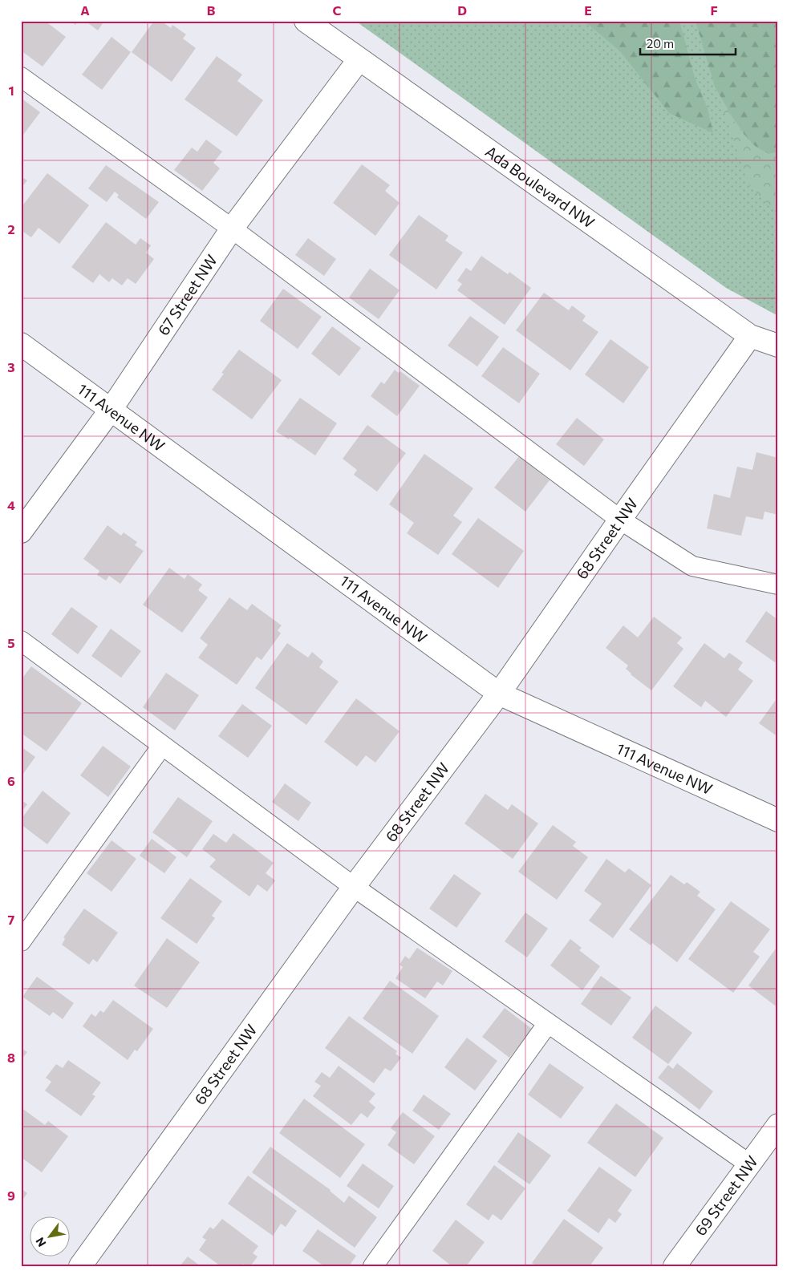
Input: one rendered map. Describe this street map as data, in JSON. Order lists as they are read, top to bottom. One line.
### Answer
{"streets":{"street":["Ada Boulevard NW","67 Street NW","111 Avenue NW","68 Street NW","69 Street NW"]},"crossings":[["Ada Boulevard NW","67 Street NW"],["Ada Boulevard NW","68 Street NW"],["67 Street NW","111 Avenue NW"],["111 Avenue NW","68 Street NW"]],"scale_bar":"20 m","north":"bottom left","grid":{"columns":["A","B","C","D","E","F"],"rows":["1","2","3","4","5","6","7","8","9"]}}
